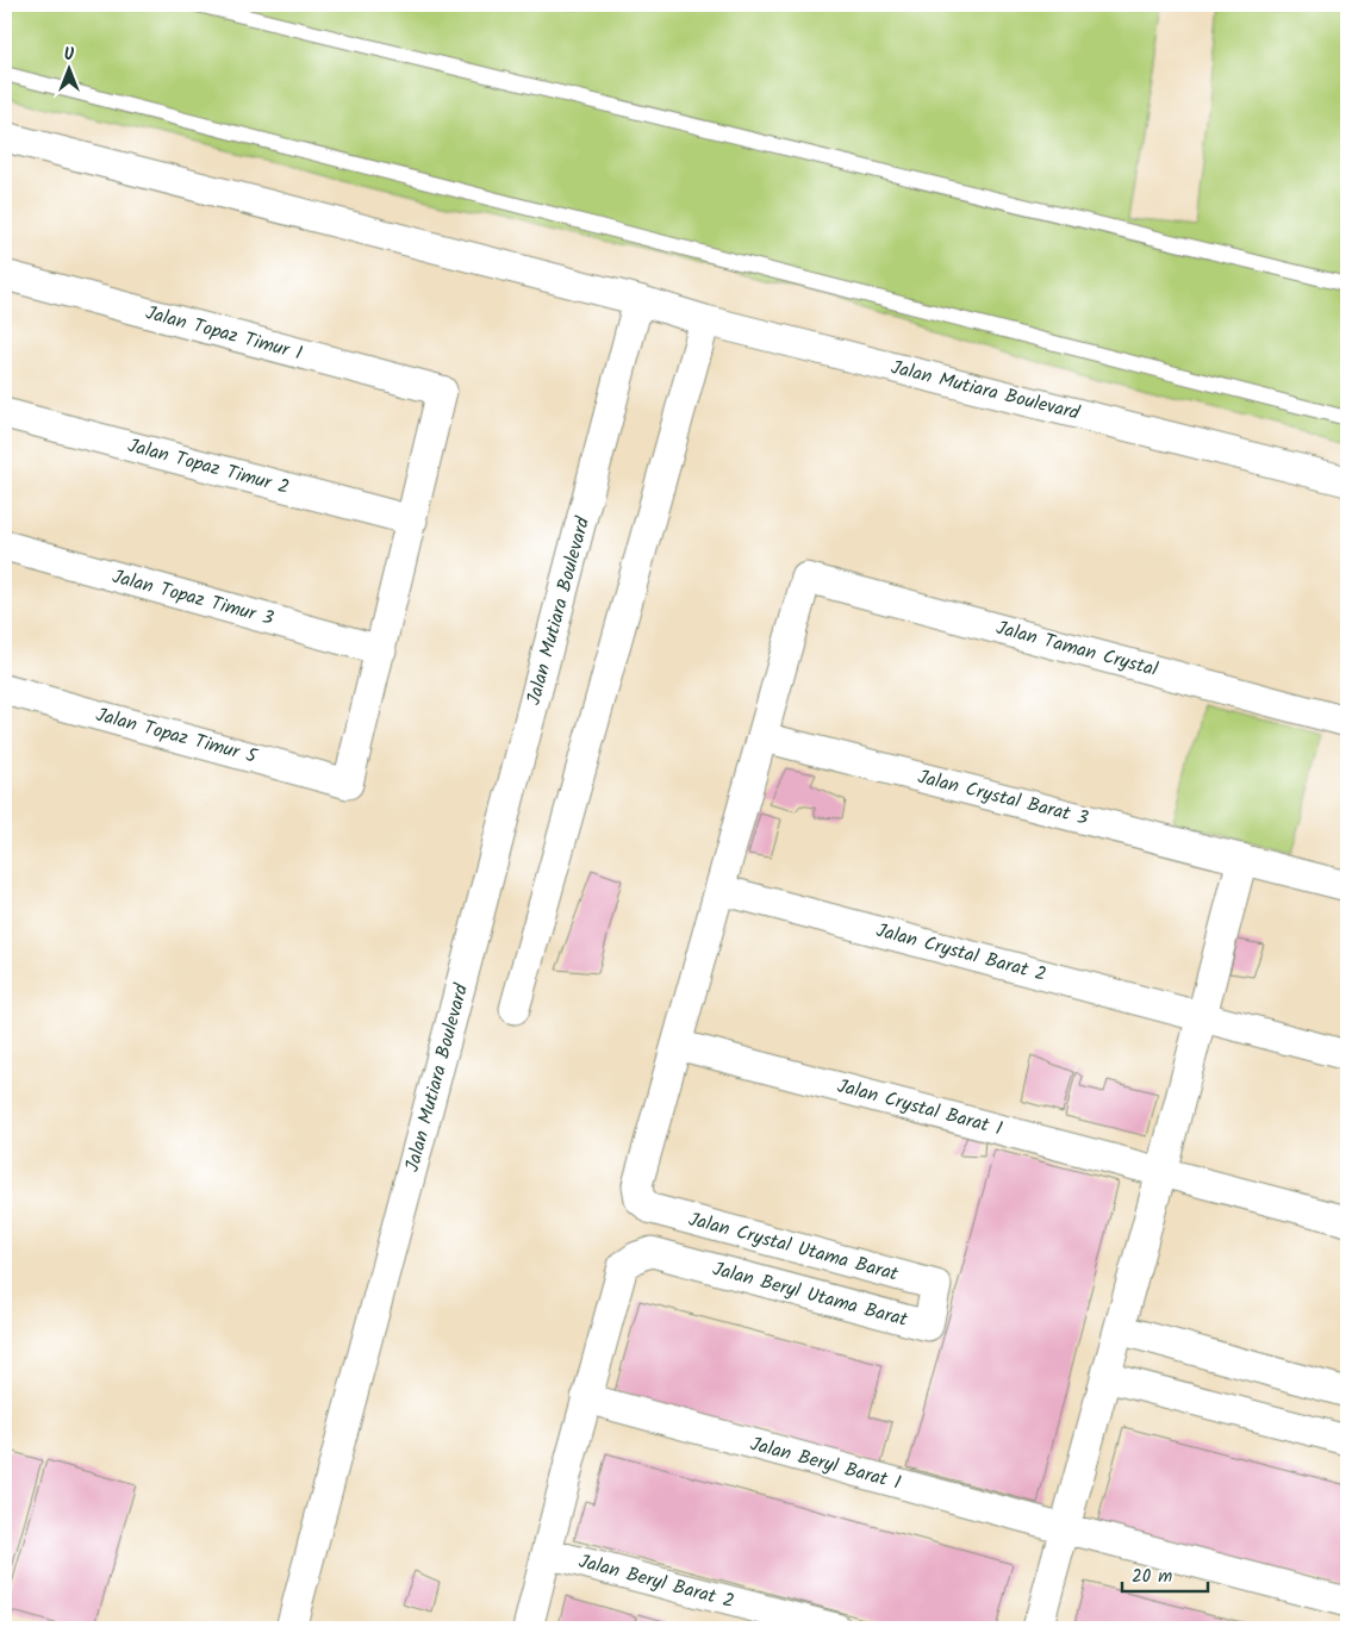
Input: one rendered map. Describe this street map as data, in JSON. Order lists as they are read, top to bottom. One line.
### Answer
{"streets":{"street":["Jalan Topaz Timur 1","Jalan Mutiara Boulevard","Jalan Topaz Timur 2","Jalan Topaz Timur 3","Jalan Taman Crystal","Jalan Topaz Timur 5","Jalan Crystal Barat 3","Jalan Crystal Barat 2","Jalan Crystal Barat 1","Jalan Crystal Utama Barat","Jalan Beryl Utama Barat","Jalan Beryl Barat 1","Jalan Beryl Barat 2"]},"crossings":[["Jalan Topaz Timur 1","Jalan Topaz Timur 2"],["Jalan Topaz Timur 3","Jalan Topaz Timur 5"],["Jalan Taman Crystal","Jalan Crystal Barat 3"],["Jalan Crystal Barat 1","Jalan Crystal Utama Barat"],["Jalan Crystal Utama Barat","Jalan Beryl Utama Barat"],["Jalan Beryl Utama Barat","Jalan Beryl Barat 1"]],"scale_bar":"20 m","north":"top"}
